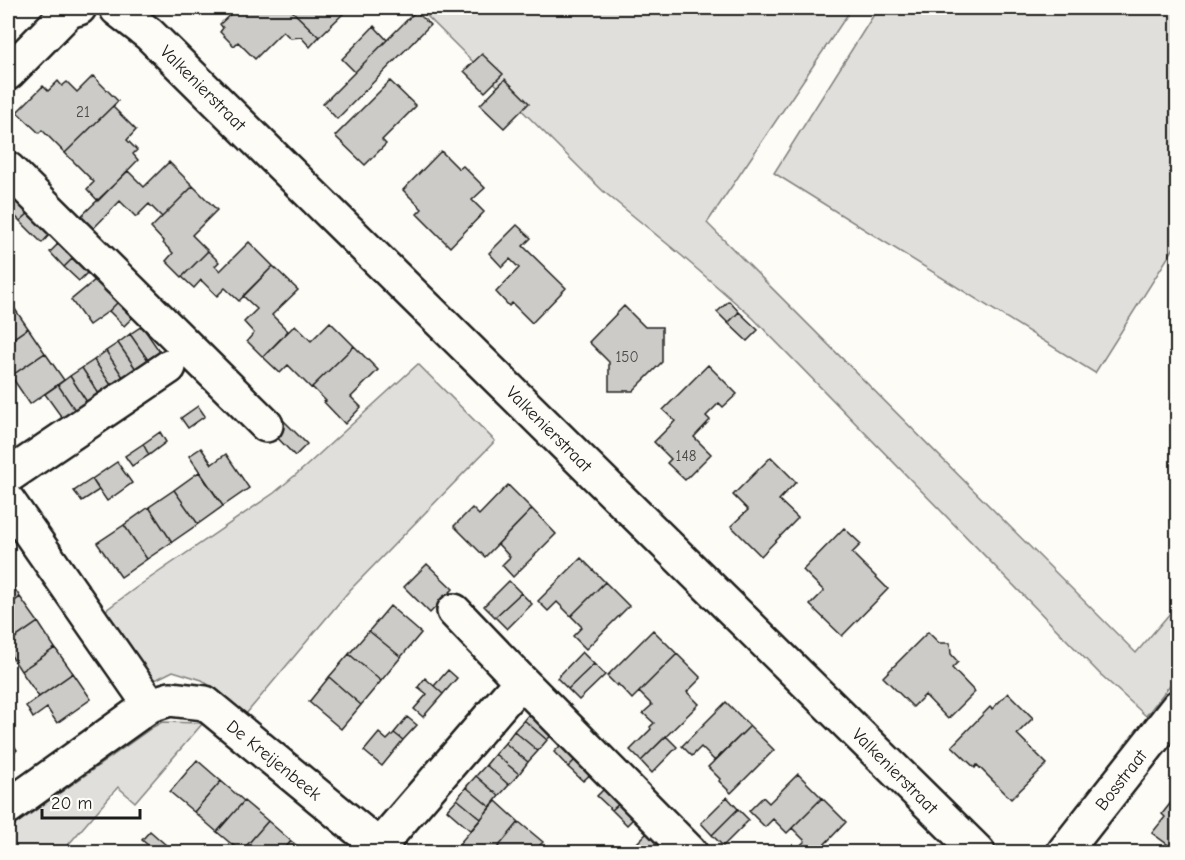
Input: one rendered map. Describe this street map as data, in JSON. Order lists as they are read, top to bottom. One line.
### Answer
{"streets":{"street":["Valkenierstraat","De Kreijenbeek","Bosstraat"]},"house_numbers":["21","150","148"],"scale_bar":"20 m"}
